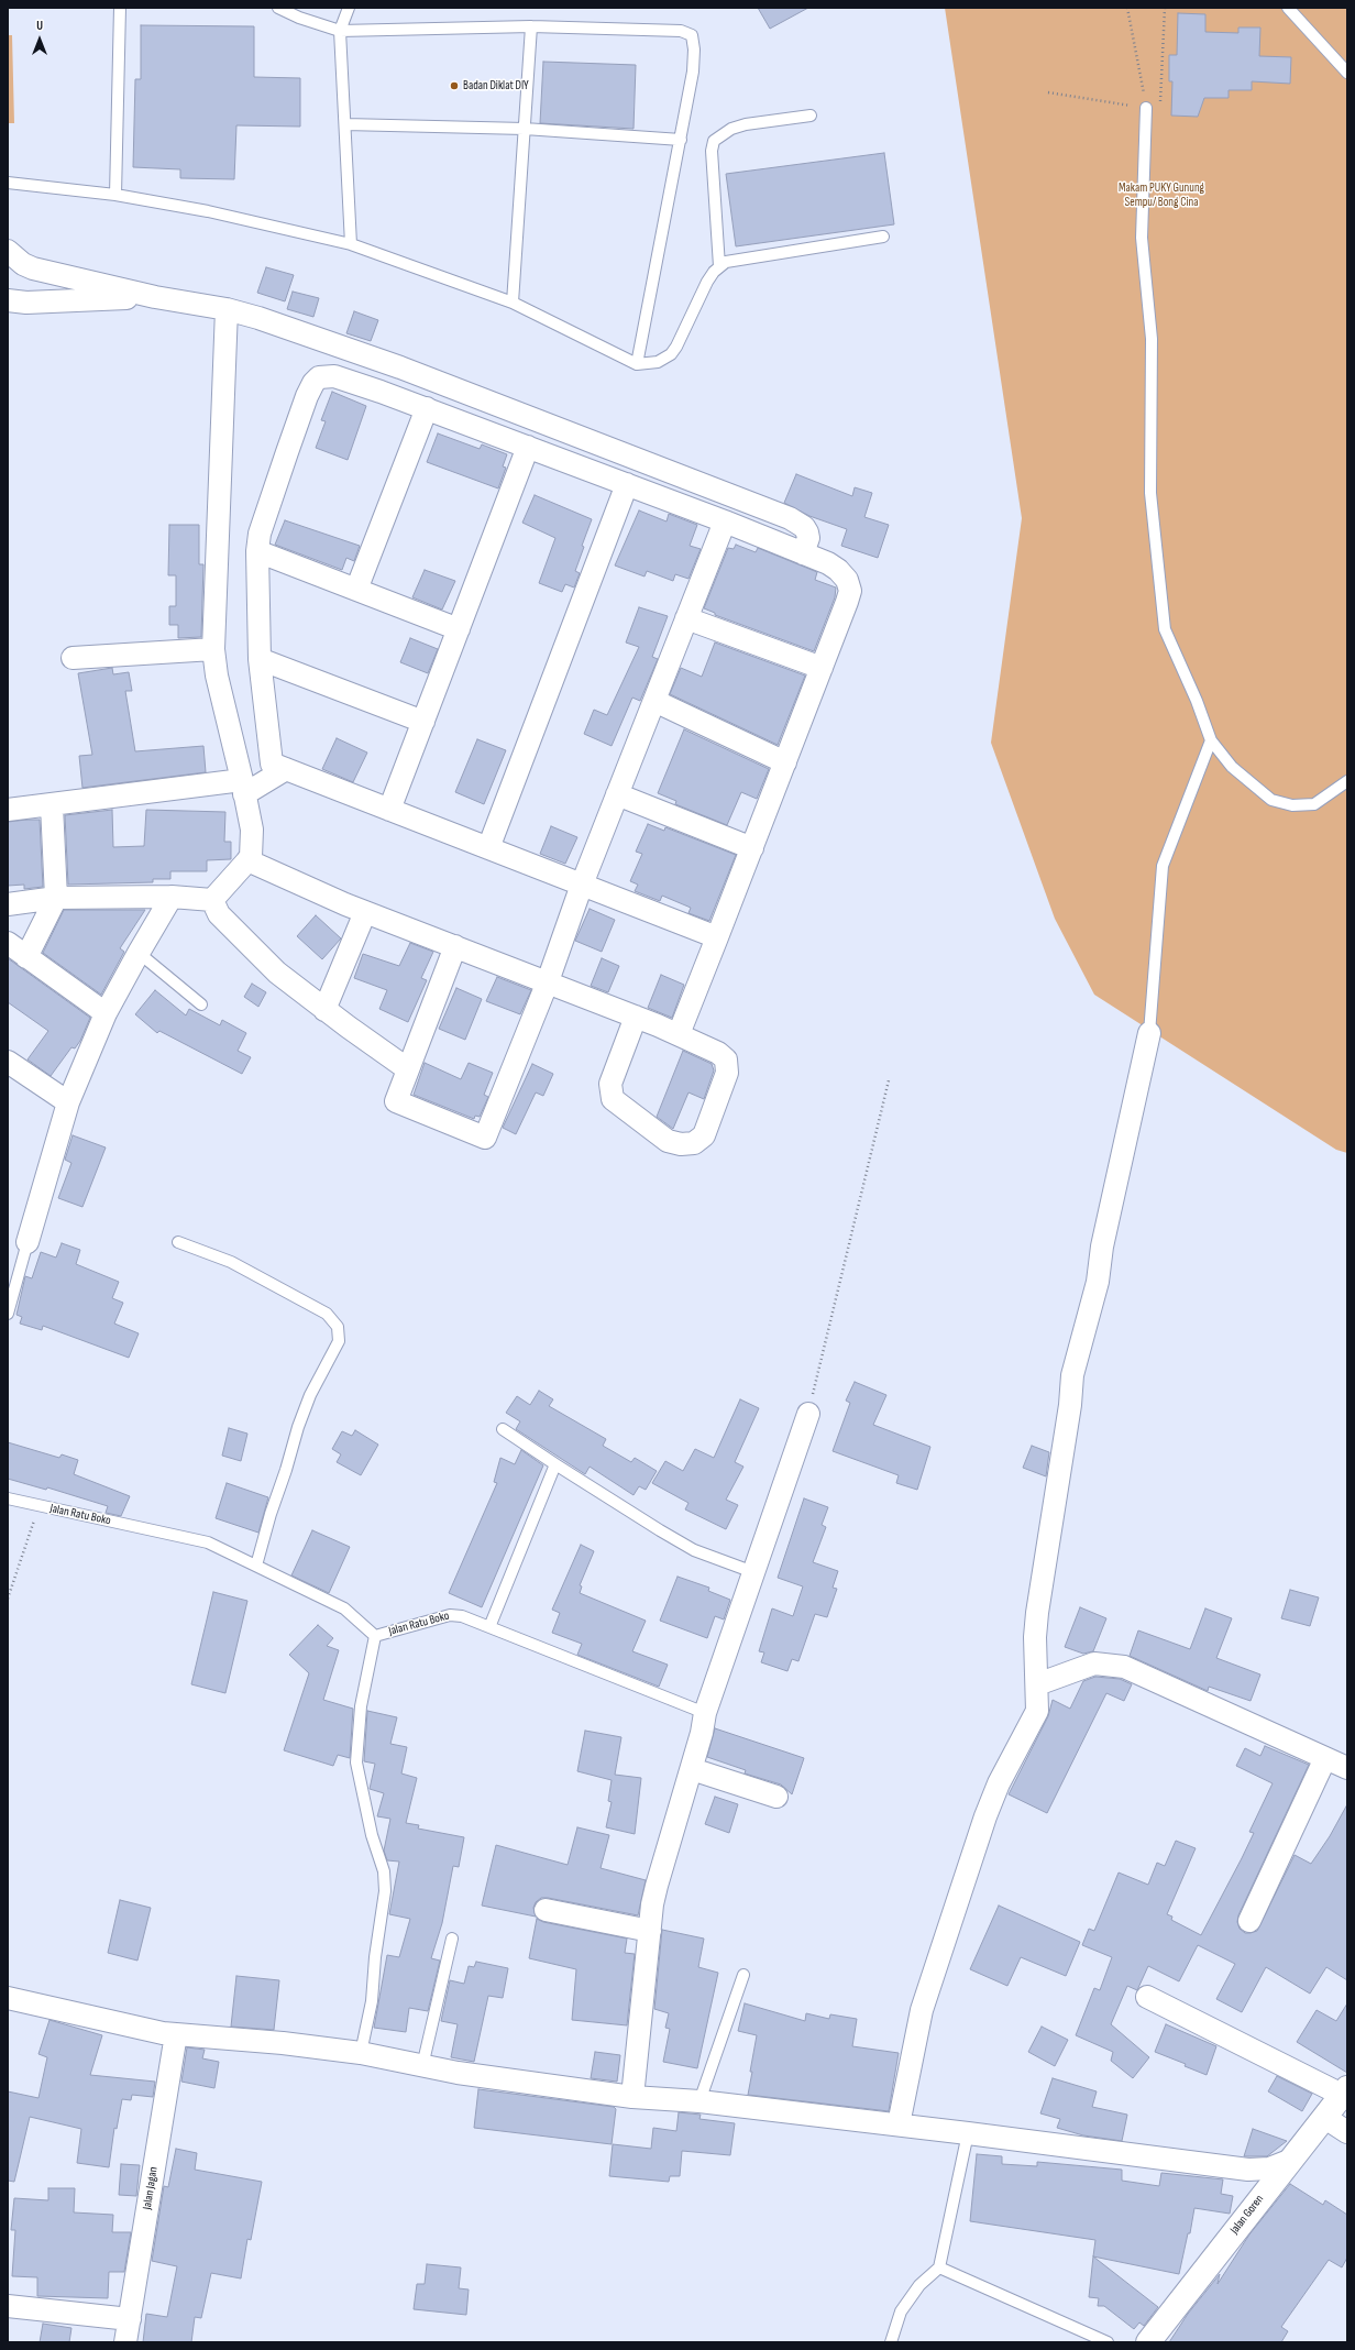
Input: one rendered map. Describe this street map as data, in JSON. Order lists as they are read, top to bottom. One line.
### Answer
{"streets":{"street":["Jalan Jagan","Jalan Goren"],"lane":["Jalan Ratu Boko"]},"parks":["Makam PUKY Gunung Sempu/ Bong Cina"],"places":["Badan Diklat DIY"],"north":"top"}
